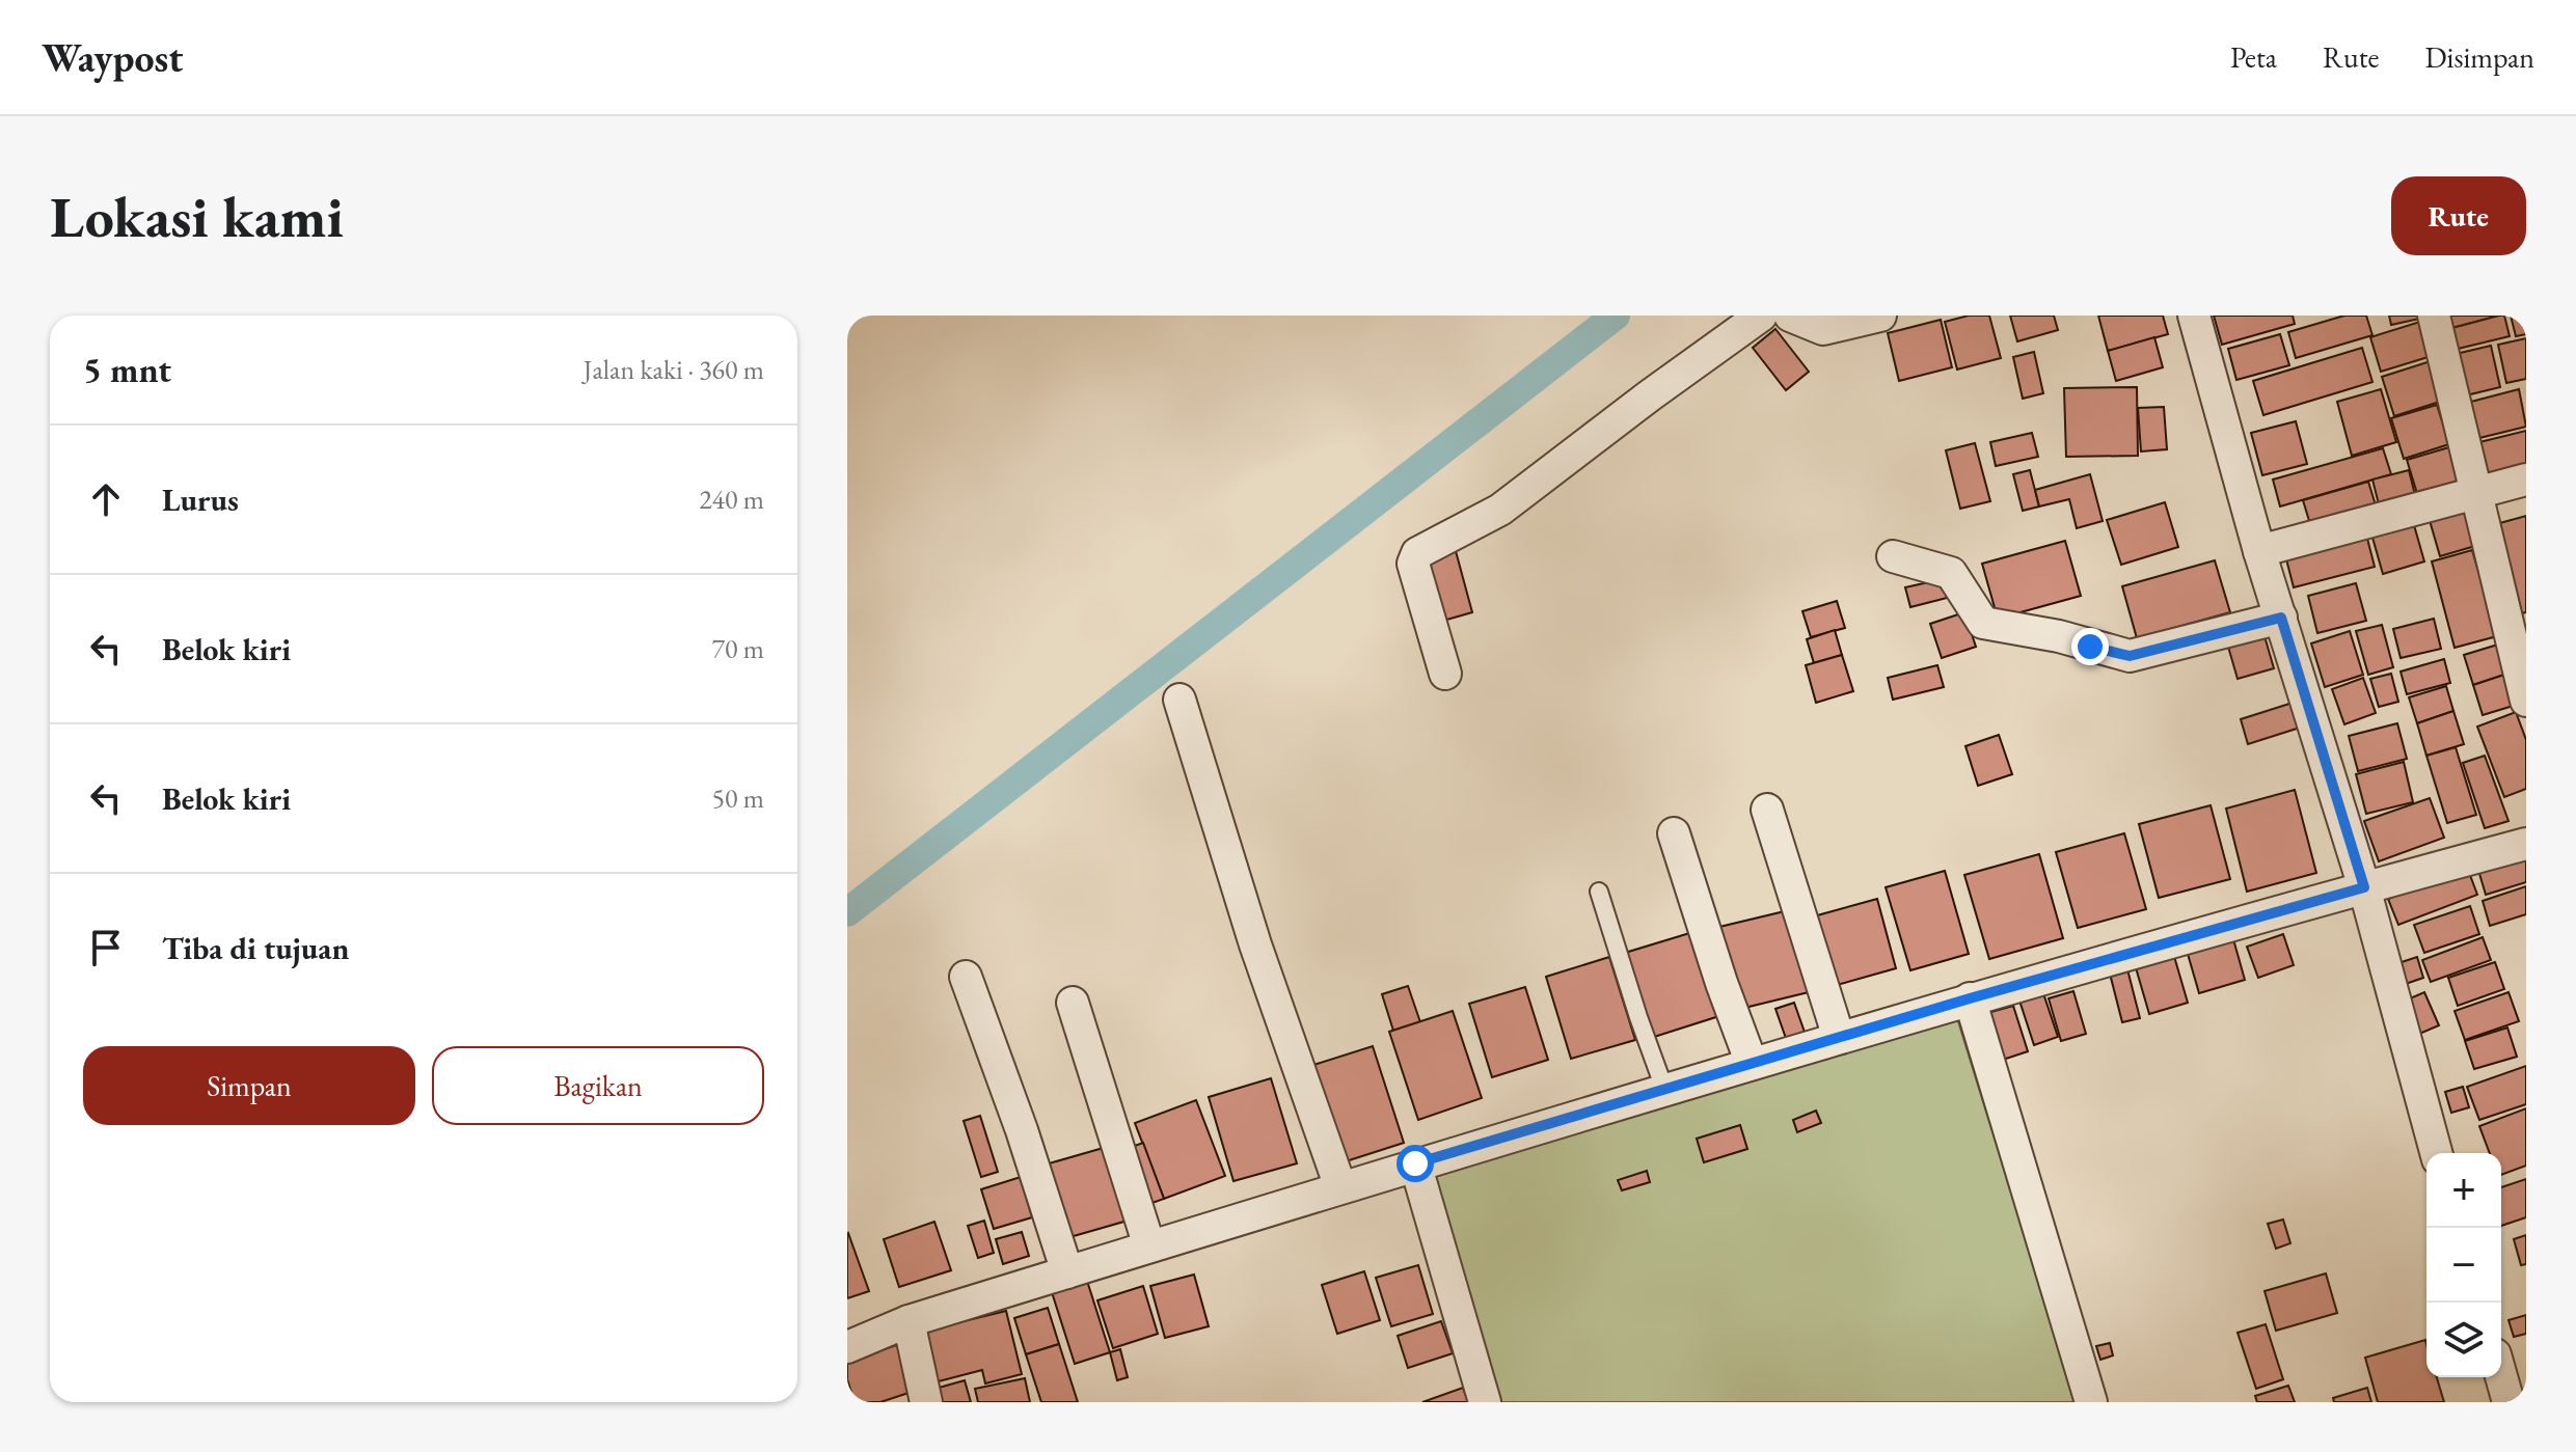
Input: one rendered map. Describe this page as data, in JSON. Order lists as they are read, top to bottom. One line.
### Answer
{"page":{"header":"Waypost","nav":["Peta","Rute","Disimpan"],"buttons":["Rute",["Simpan","Bagikan"]],"title":"Lokasi kami","heading":["5 mnt","Jalan kaki · 360 m"],"list":[["Lurus","240 m"],["Belok kiri","70 m"],["Belok kiri","50 m"],"Tiba di tujuan"],"map_buttons":["+","−"]}}
